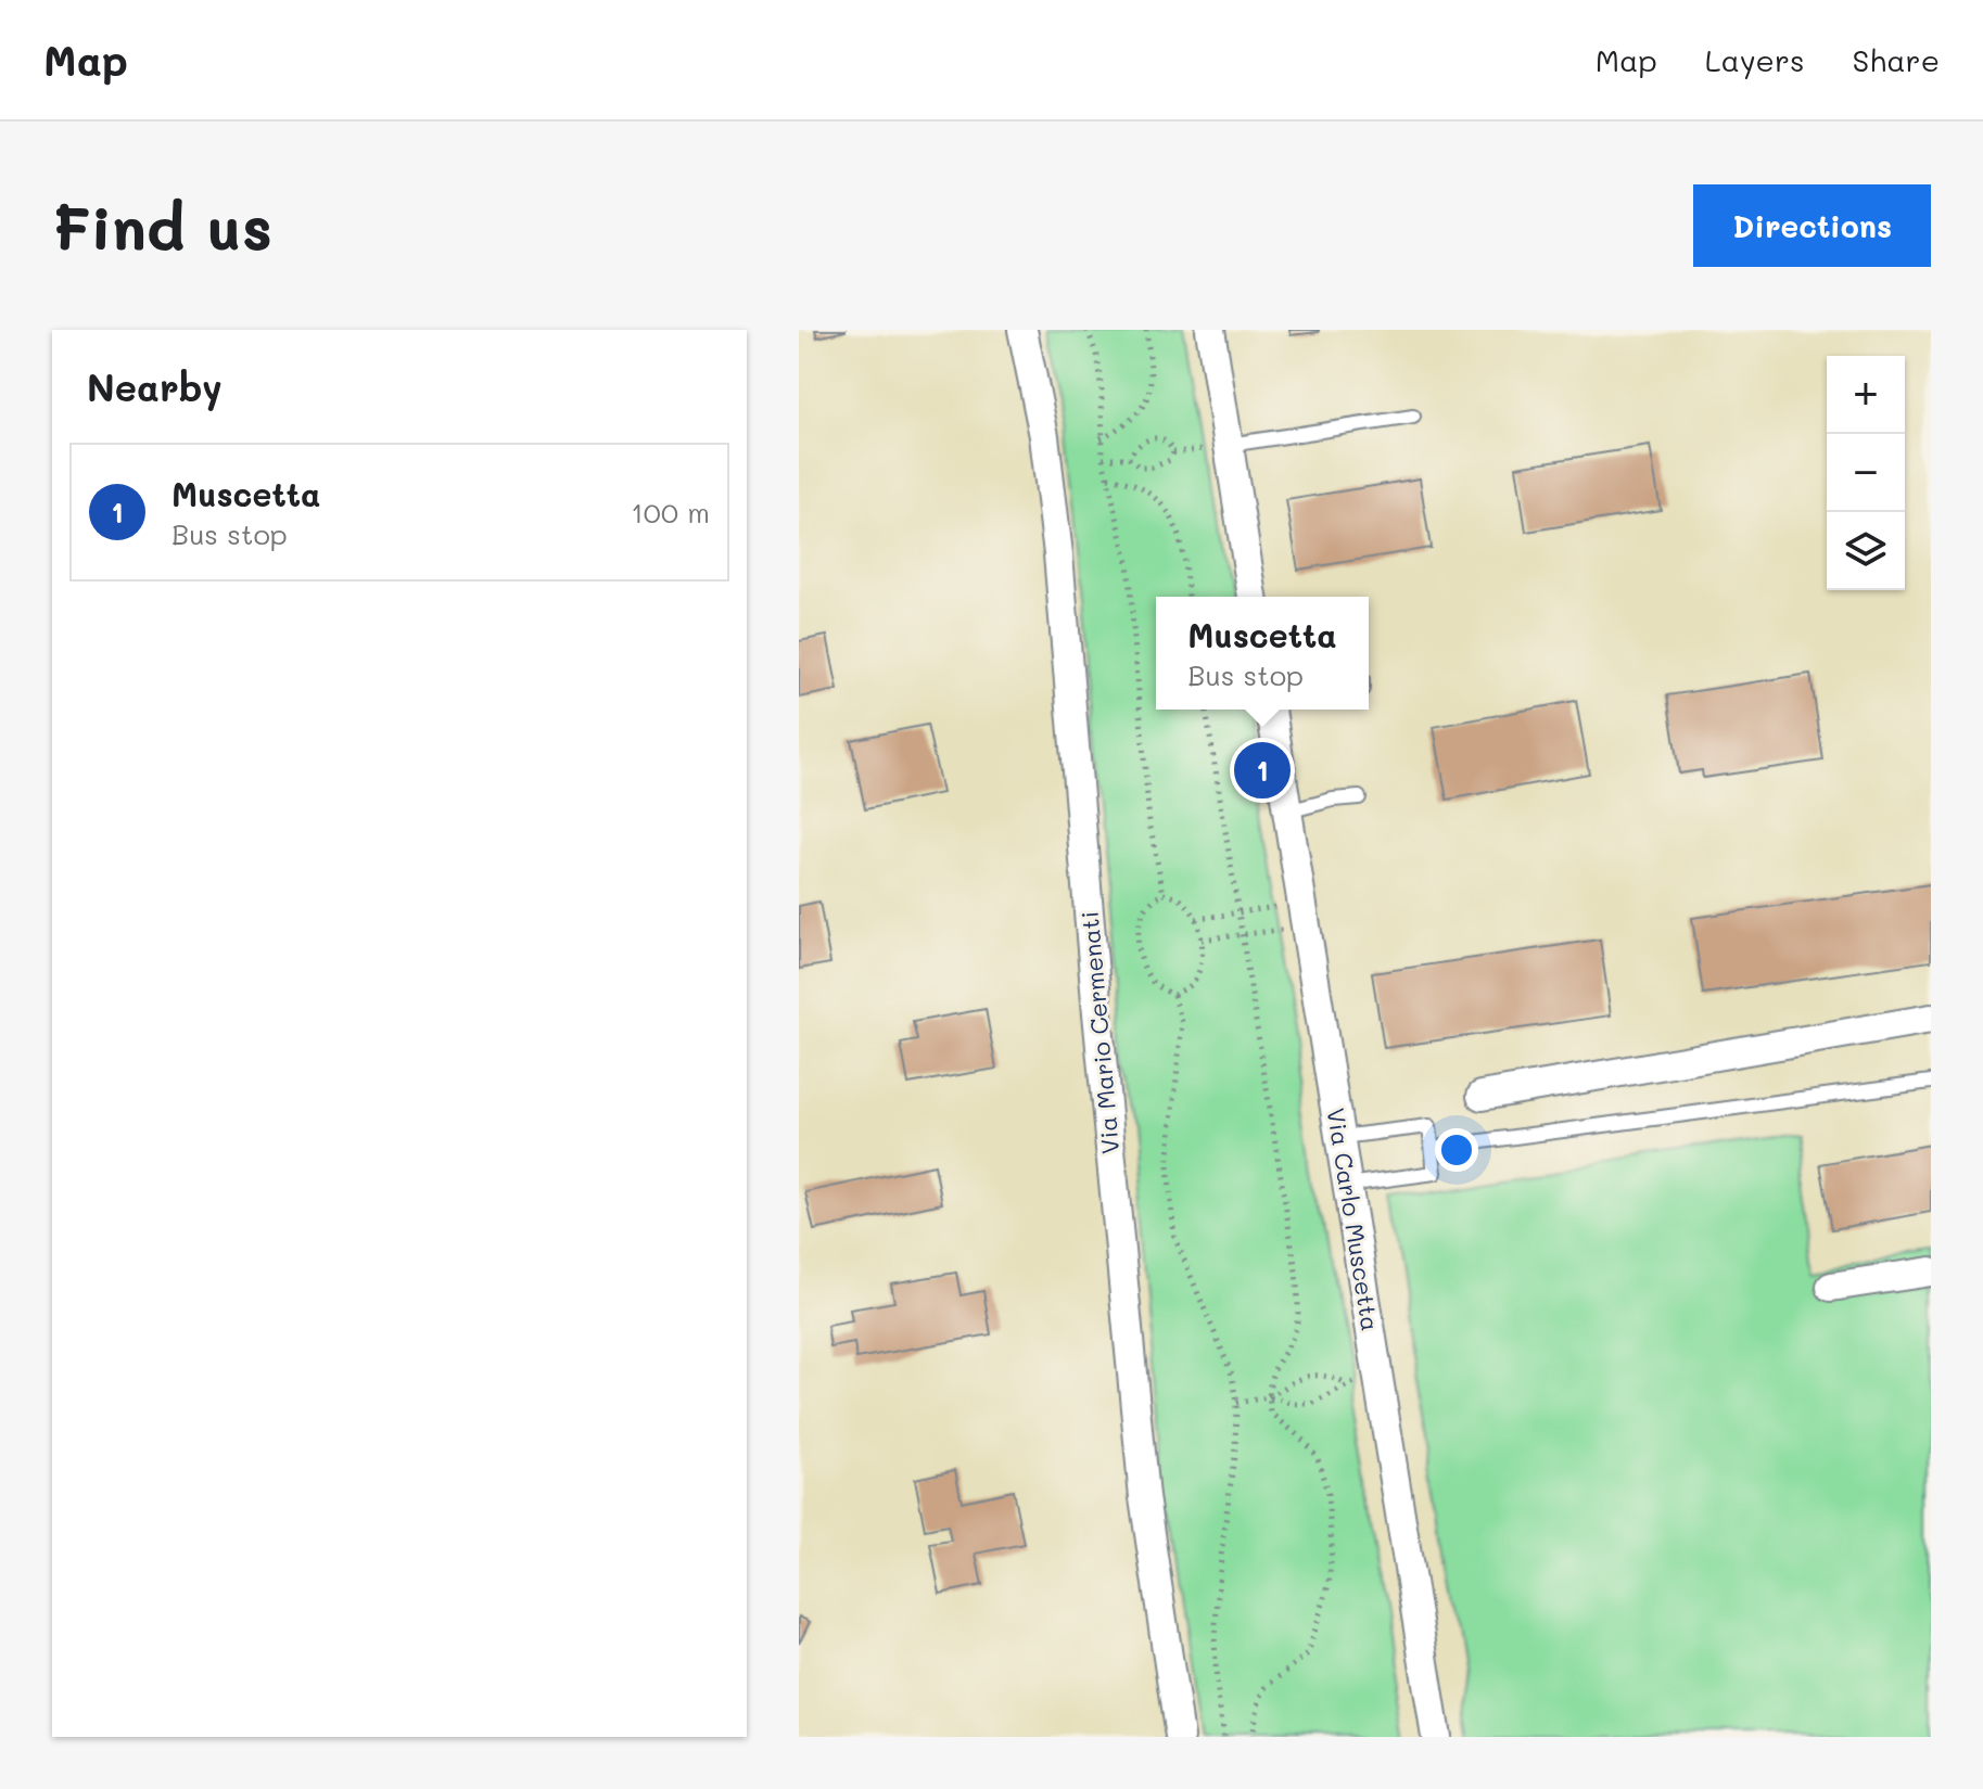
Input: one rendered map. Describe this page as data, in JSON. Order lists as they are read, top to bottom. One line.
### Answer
{"streets":{"street":["Via Mario Cermenati","Via Carlo Muscetta"]},"page":{"header":"Map","nav":["Map","Layers","Share"],"buttons":"Directions","title":"Find us","heading":"Nearby","map_buttons":["+","−"],"list":[{"mark":"1","name":"Muscetta","note":"Bus stop","value":"100 m"}],"popup":["Muscetta","Bus stop"],"pins":"1"}}
